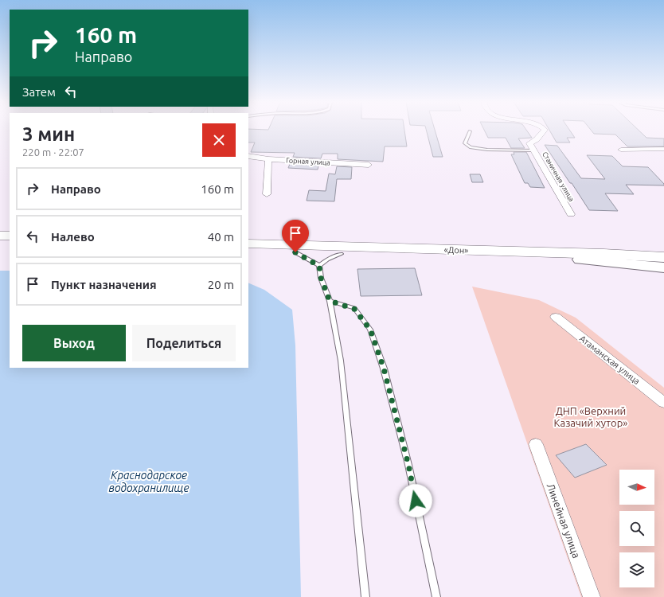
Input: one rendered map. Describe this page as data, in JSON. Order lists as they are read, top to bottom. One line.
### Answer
{"streets":{"highway":["«Дон»"],"street":["Горная улица","Станичная улица","Атаманская улица","Линейная улица"]},"water":["Краснодарское водохранилище"],"parks":["ДНП «Верхний Казачий хутор»"],"north":"right","page":{"turn":["160 m","Направо"],"then":"Затем","heading":["3 мин","220 m · 22:07"],"list":[{"name":"Направо","value":"160 m"},{"name":"Налево","value":"40 m"},{"name":"Пункт назначения","value":"20 m"}],"buttons":["Выход","Поделиться"]}}
